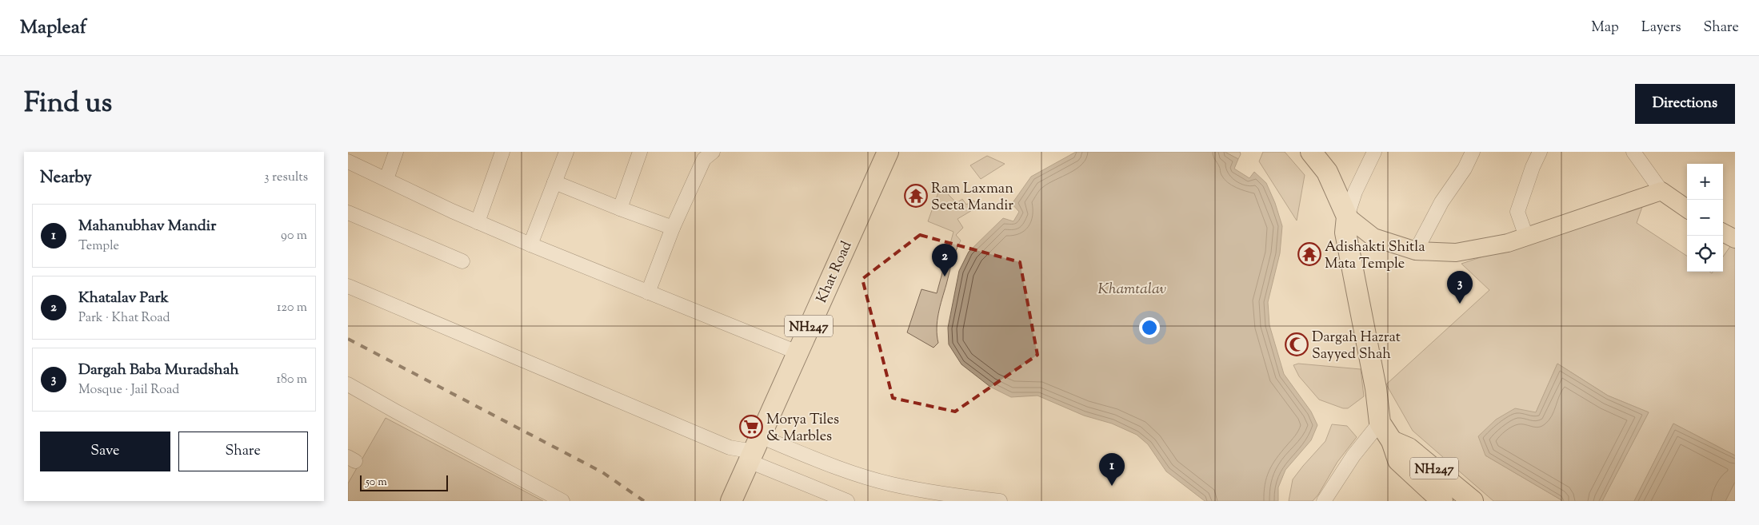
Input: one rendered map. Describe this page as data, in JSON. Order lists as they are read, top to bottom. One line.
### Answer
{"streets":{"highway":["Khat Road","NH247"]},"water":["Khamtalav"],"places":{"temple":["Ram Laxman Seeta Mandir","Adishakti Shitla Mata Temple"],"mosque":["Dargah Hazrat Sayyed Shah"],"supermarket":["Morya Tiles & Marbles"]},"scale_bar":"50 m","page":{"header":"Mapleaf","nav":["Map","Layers","Share"],"title":"Find us","buttons":["Directions",["Save","Share"]],"heading":["Nearby","3 results"],"map_buttons":["+","−"],"list":[{"mark":"1","name":"Mahanubhav Mandir","note":"Temple","value":"90 m"},{"mark":"2","name":"Khatalav Park","note":"Park · Khat Road","value":"120 m"},{"mark":"3","name":"Dargah Baba Muradshah","note":"Mosque · Jail Road","value":"180 m"}],"pins":["2","3","1"],"scale":"50 m"}}
